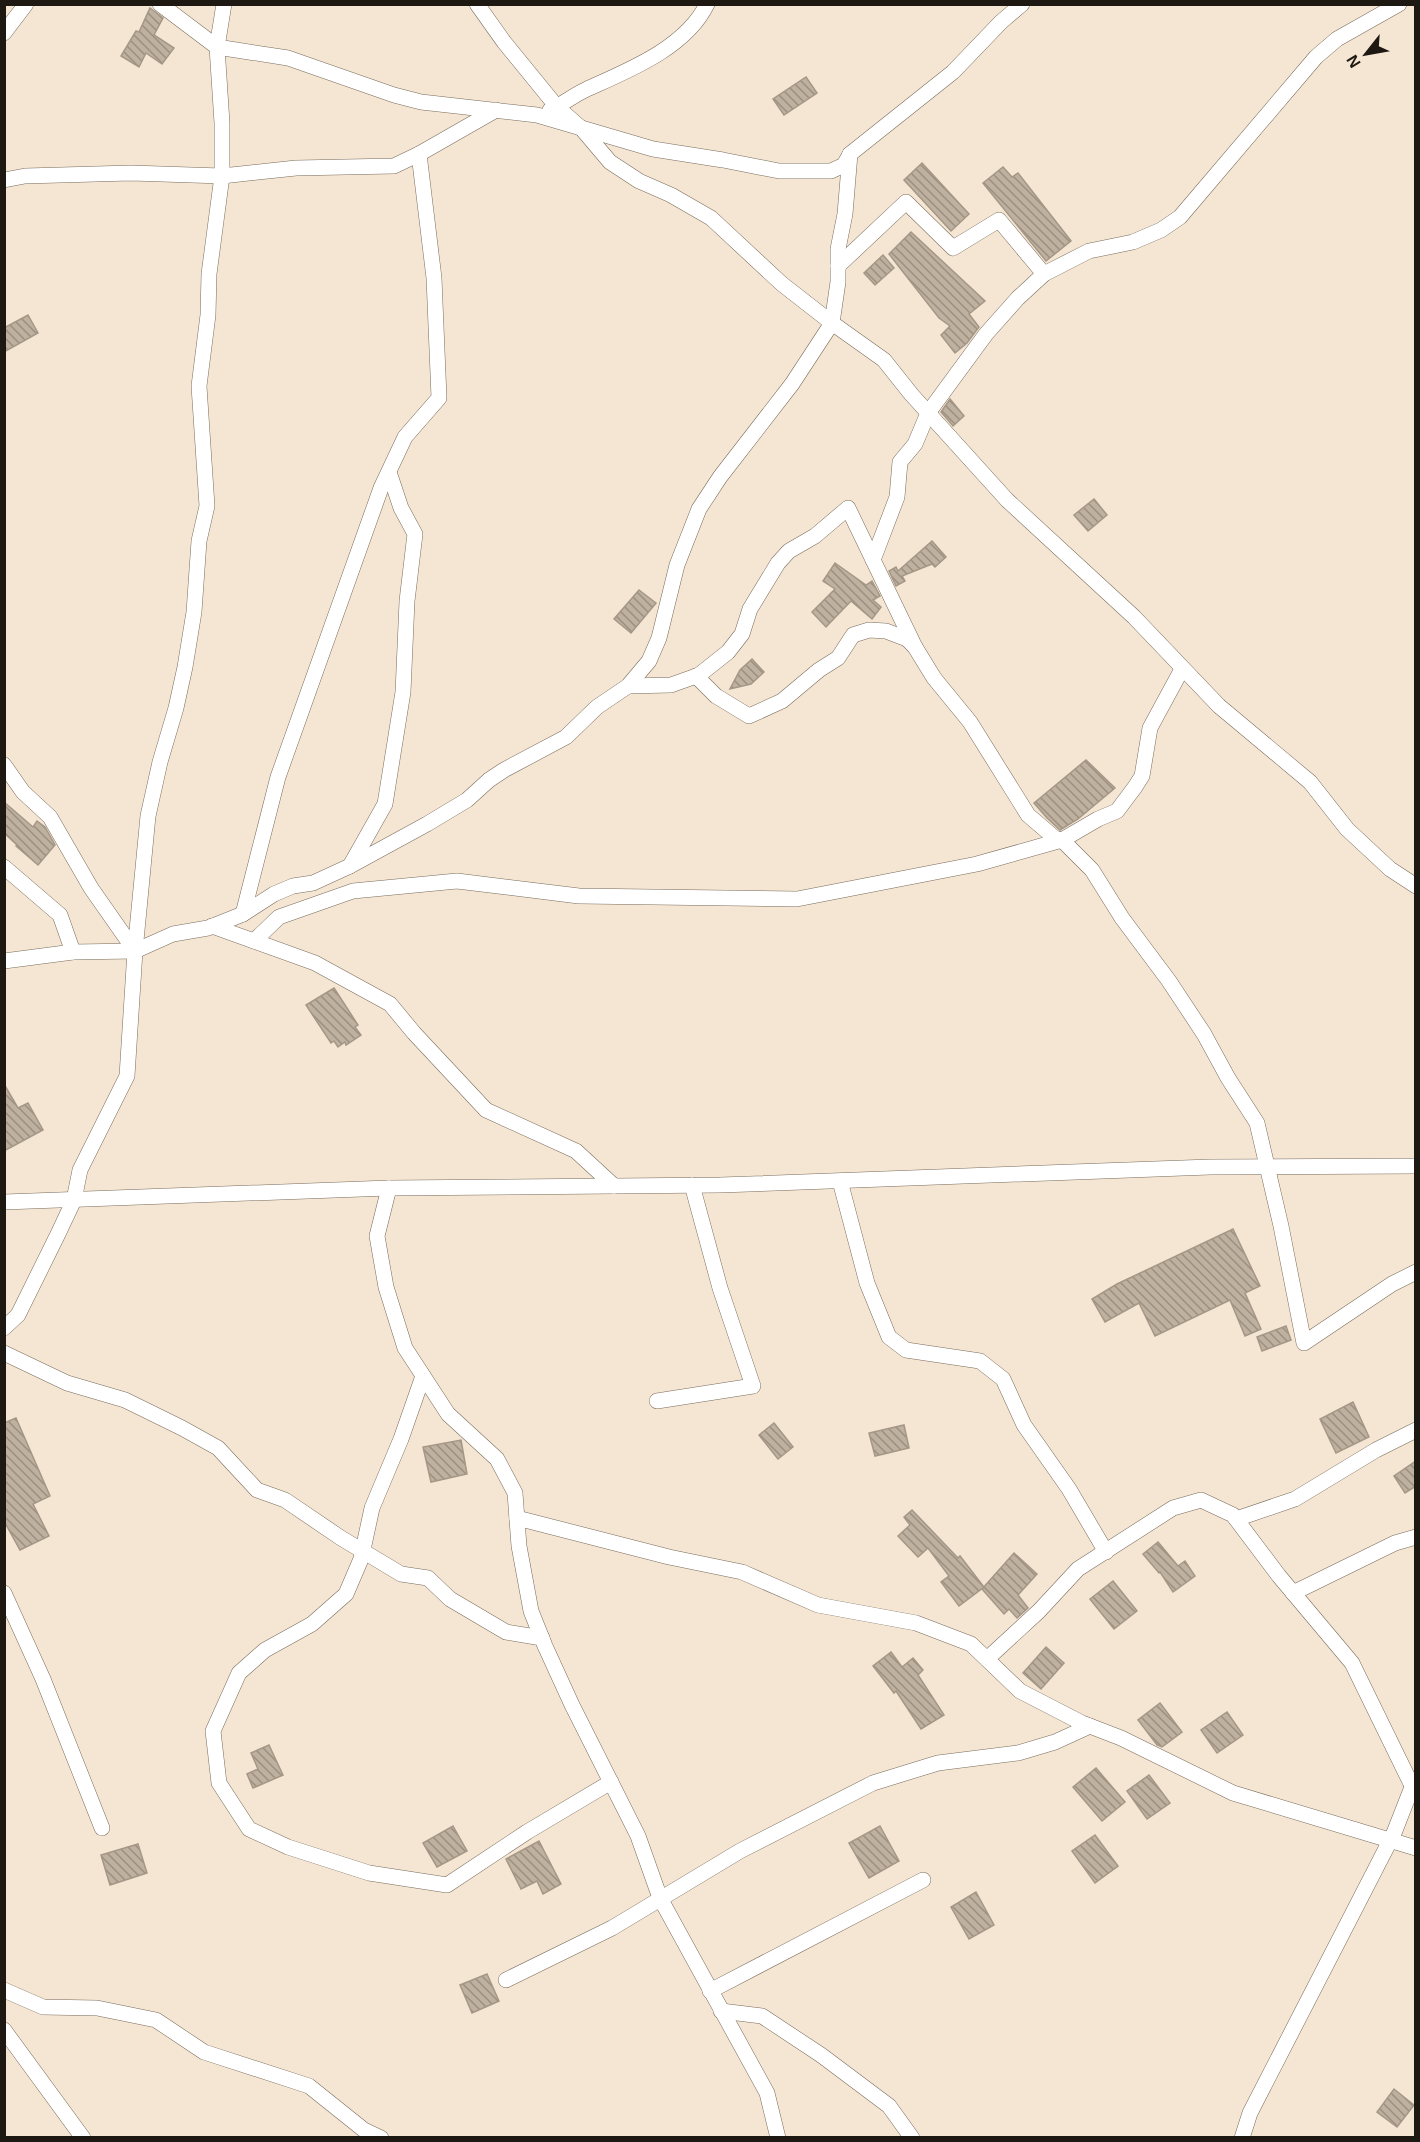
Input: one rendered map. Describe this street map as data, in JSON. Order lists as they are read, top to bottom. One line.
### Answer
{"north":"bottom left"}
